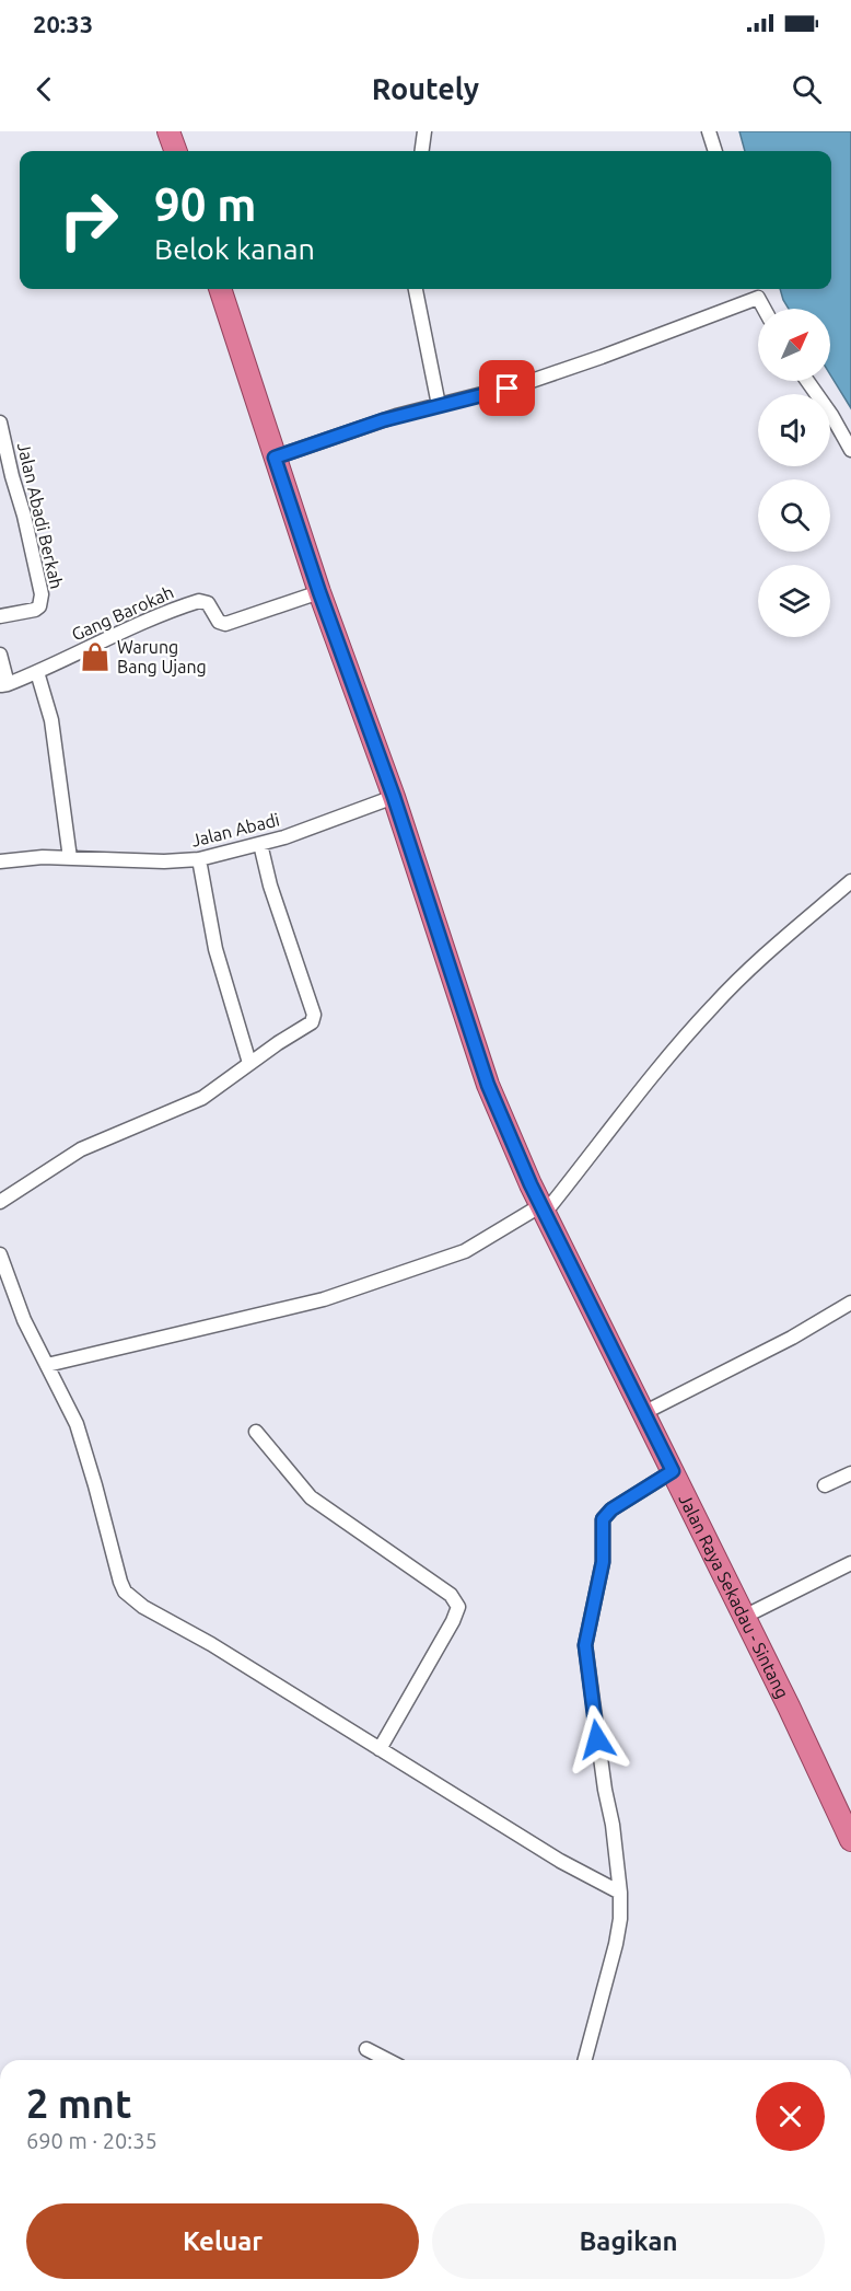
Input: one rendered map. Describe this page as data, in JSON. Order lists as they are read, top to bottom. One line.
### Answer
{"streets":{"highway":["Jalan Raya Sekadau - Sintang"],"street":["Jalan Abadi Berkah","Gang Barokah","Jalan Abadi"]},"crossings":[["Gang Barokah","Jalan Raya Sekadau - Sintang"],["Jalan Abadi","Jalan Raya Sekadau - Sintang"]],"places":{"shop":["Warung Bang Ujang"]},"north":"top right","page":{"status":"20:33","header":"Routely","turn":["90 m","Belok kanan"],"heading":["2 mnt","690 m · 20:35"],"buttons":["Keluar","Bagikan"]}}
